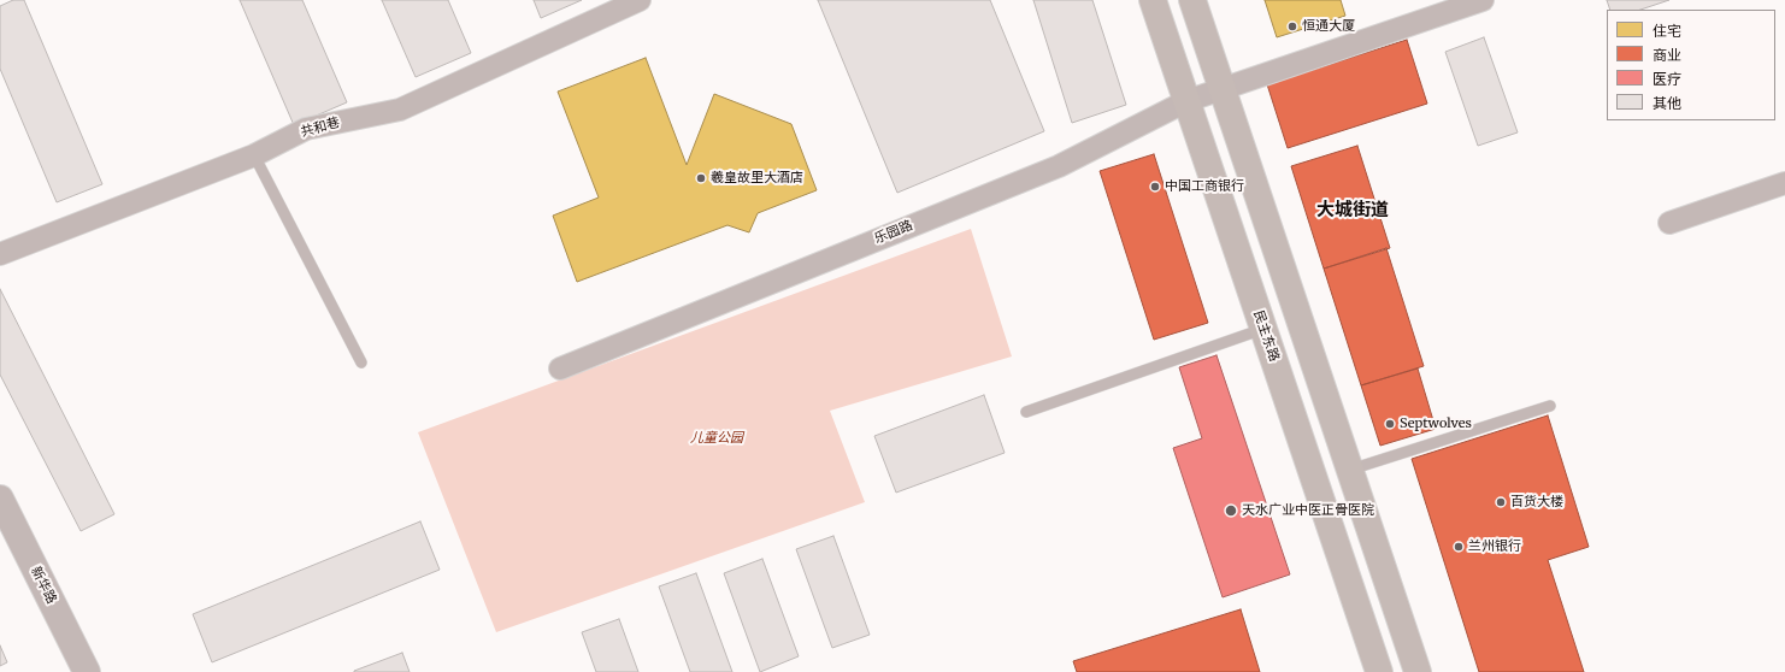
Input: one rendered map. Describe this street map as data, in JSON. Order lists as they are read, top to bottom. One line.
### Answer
{"streets":{"main road":["民主东路"],"street":["共和巷","乐园路","新华路"]},"crossings":[["乐园路","民主东路"]],"districts":["大城街道"],"parks":["儿童公园"],"places":["恒通大厦","羲皇故里大酒店","中国工商银行","Septwolves","百货大楼","天水广业中医正骨医院","兰州银行"],"legend":["住宅","商业","医疗","其他"]}
